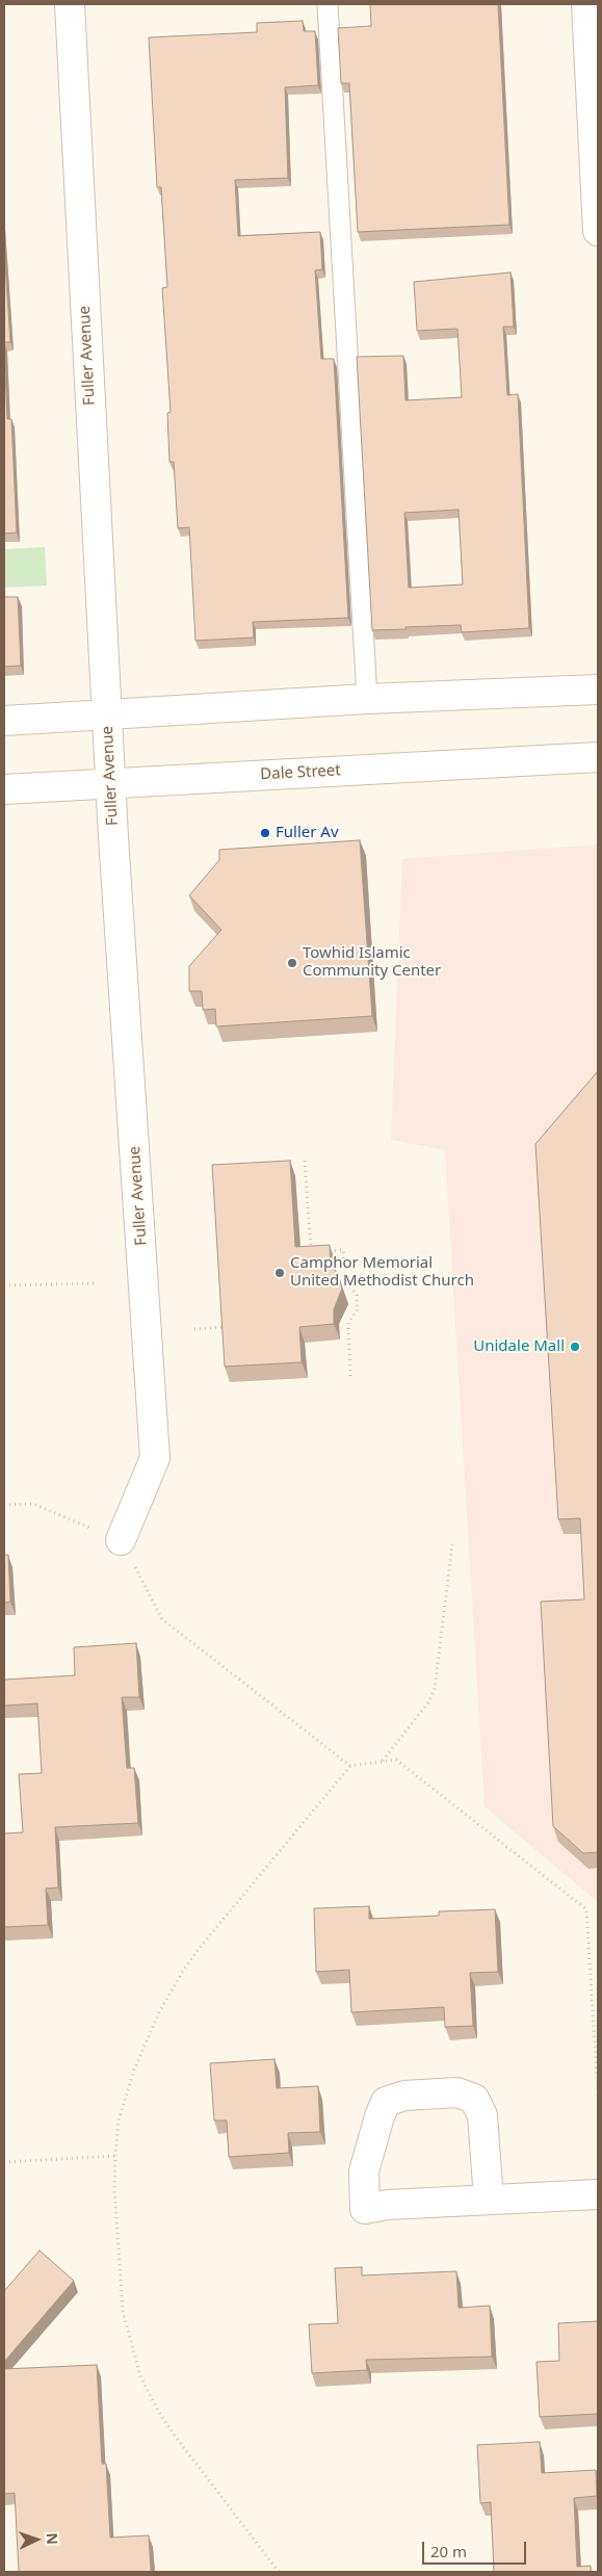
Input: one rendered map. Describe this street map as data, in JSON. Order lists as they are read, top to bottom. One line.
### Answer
{"streets":{"street":["Fuller Avenue","Dale Street"]},"crossings":[["Fuller Avenue","Dale Street"]],"places":["Fuller Av","Towhid Islamic Community Center","Camphor Memorial United Methodist Church","Unidale Mall"],"scale_bar":"20 m","north":"right"}
